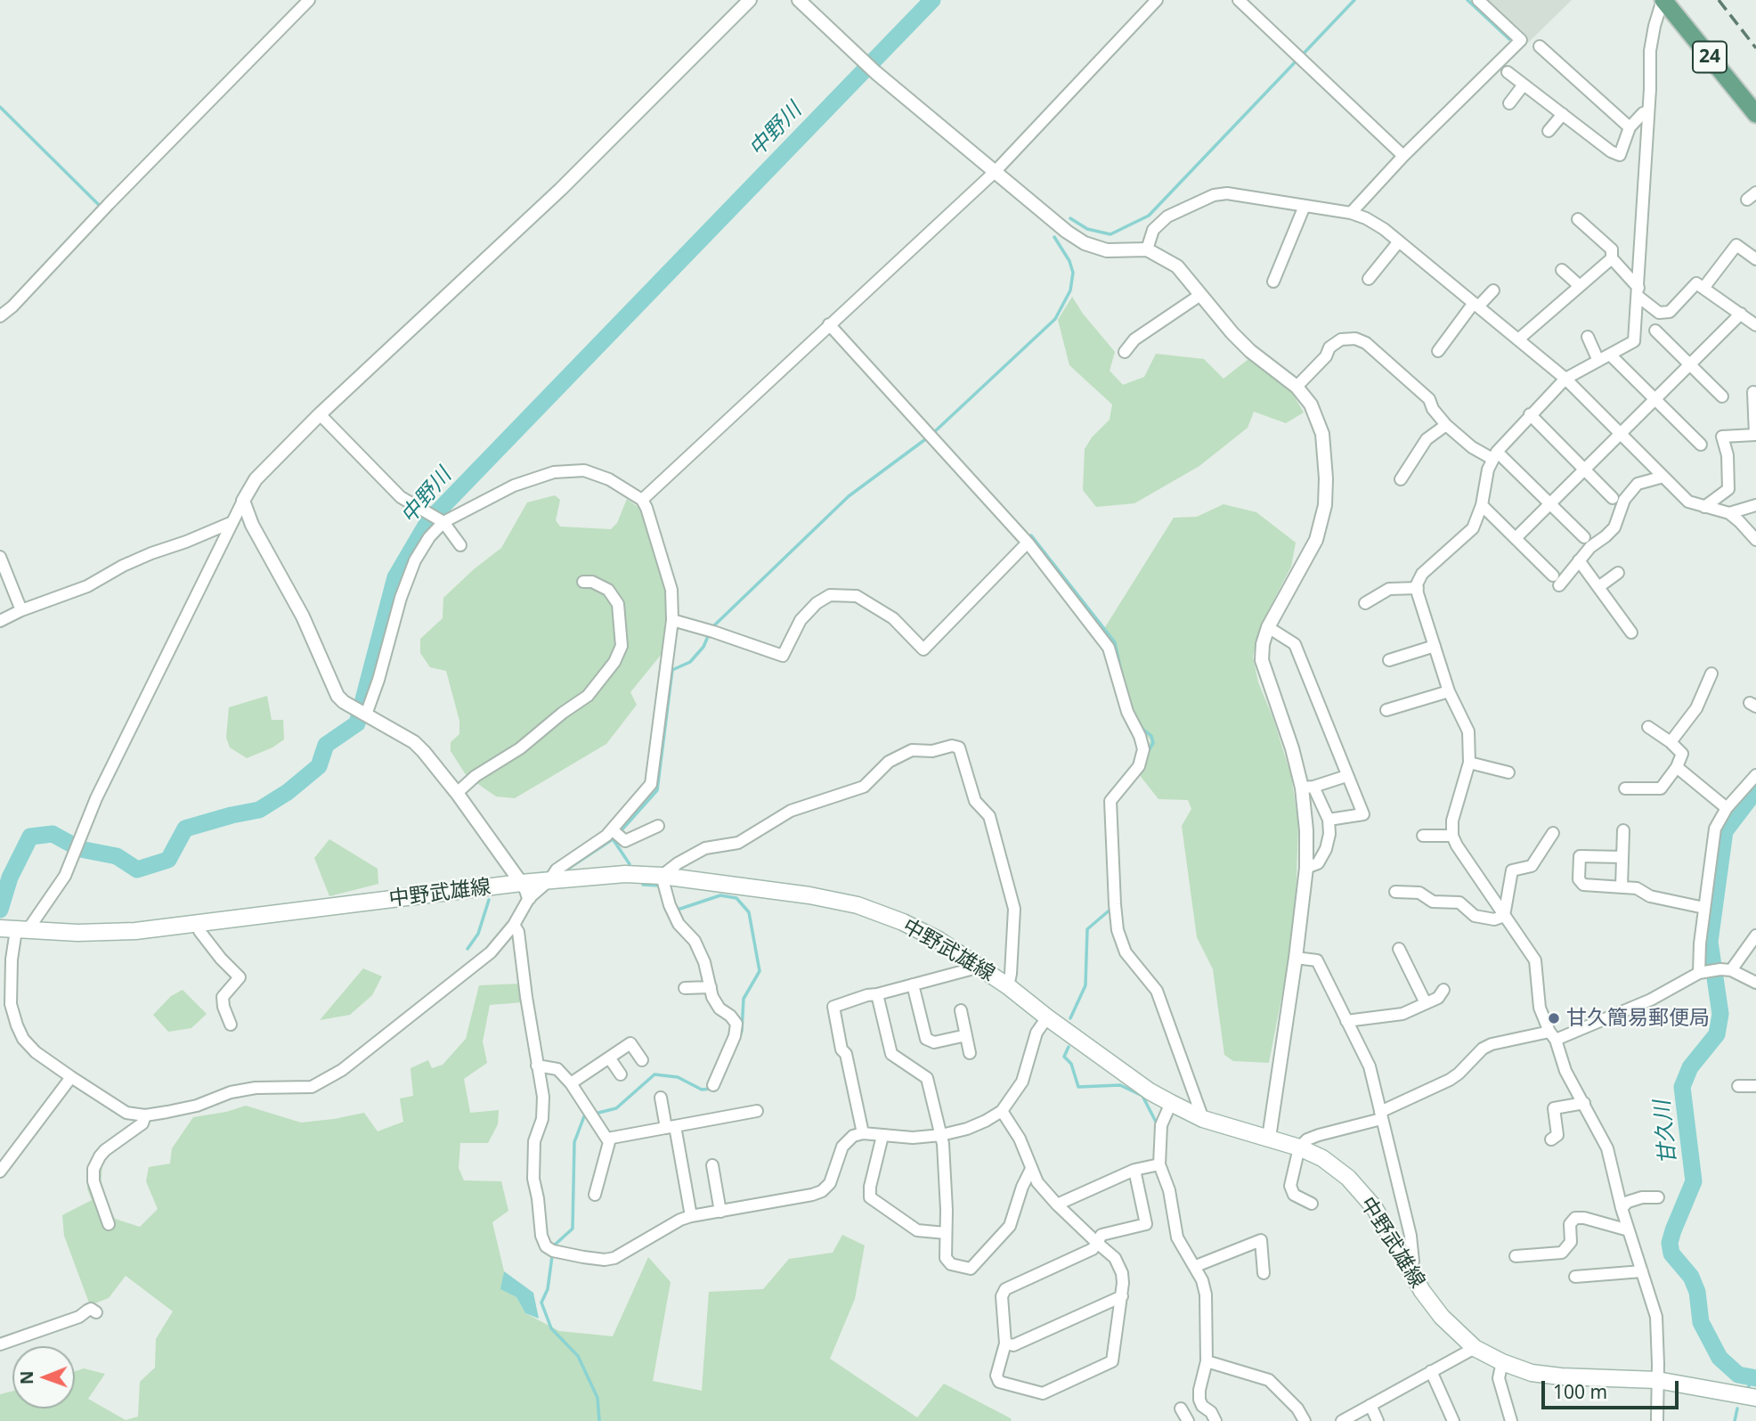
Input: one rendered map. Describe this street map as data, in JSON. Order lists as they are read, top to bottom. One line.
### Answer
{"streets":{"main road":["24","中野武雄線"]},"water":["中野川","甘久川"],"places":["甘久簡易郵便局"],"scale_bar":"100 m","north":"left"}
